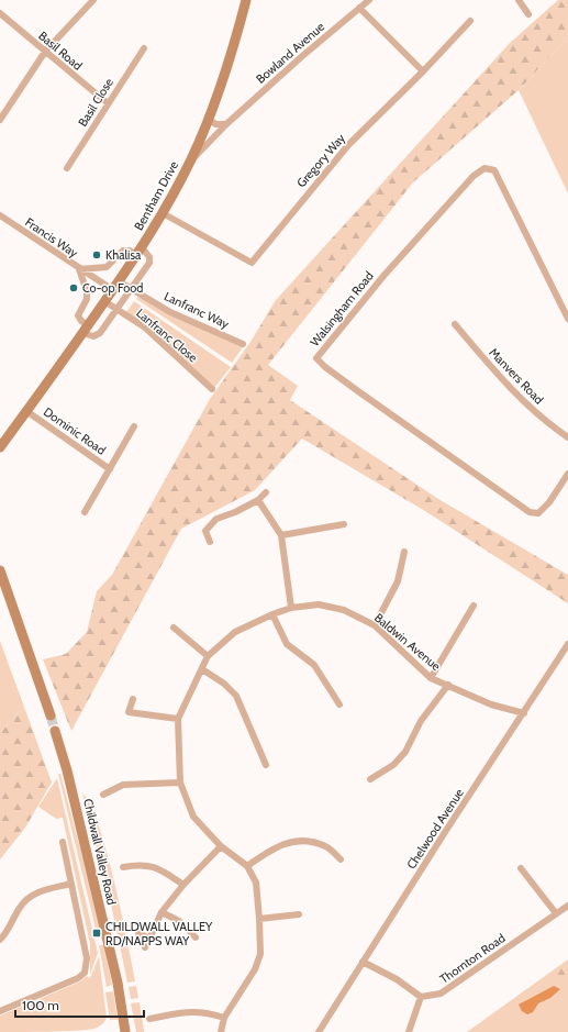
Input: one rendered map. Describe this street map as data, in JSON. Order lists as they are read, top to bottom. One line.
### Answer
{"streets":{"street":["Basil Road","Bowland Avenue","Basil Close","Gregory Way","Bentham Drive","Francis Way","Walsingham Road","Lanfranc Way","Lanfranc Close","Manvers Road","Dominic Road","Baldwin Avenue","Chelwood Avenue","Childwall Valley Road","Thornton Road"]},"crossings":[["Basil Road","Basil Close"],["Bowland Avenue","Bentham Drive"],["Gregory Way","Bentham Drive"],["Bentham Drive","Francis Way"],["Bentham Drive","Lanfranc Way"],["Bentham Drive","Lanfranc Close"],["Bentham Drive","Dominic Road"],["Francis Way","Lanfranc Way"],["Baldwin Avenue","Chelwood Avenue"]],"places":{"other":["Khalisa","Co-op Food"],"transit":["CHILDWALL VALLEY RD/NAPPS WAY"]},"scale_bar":"100 m"}
